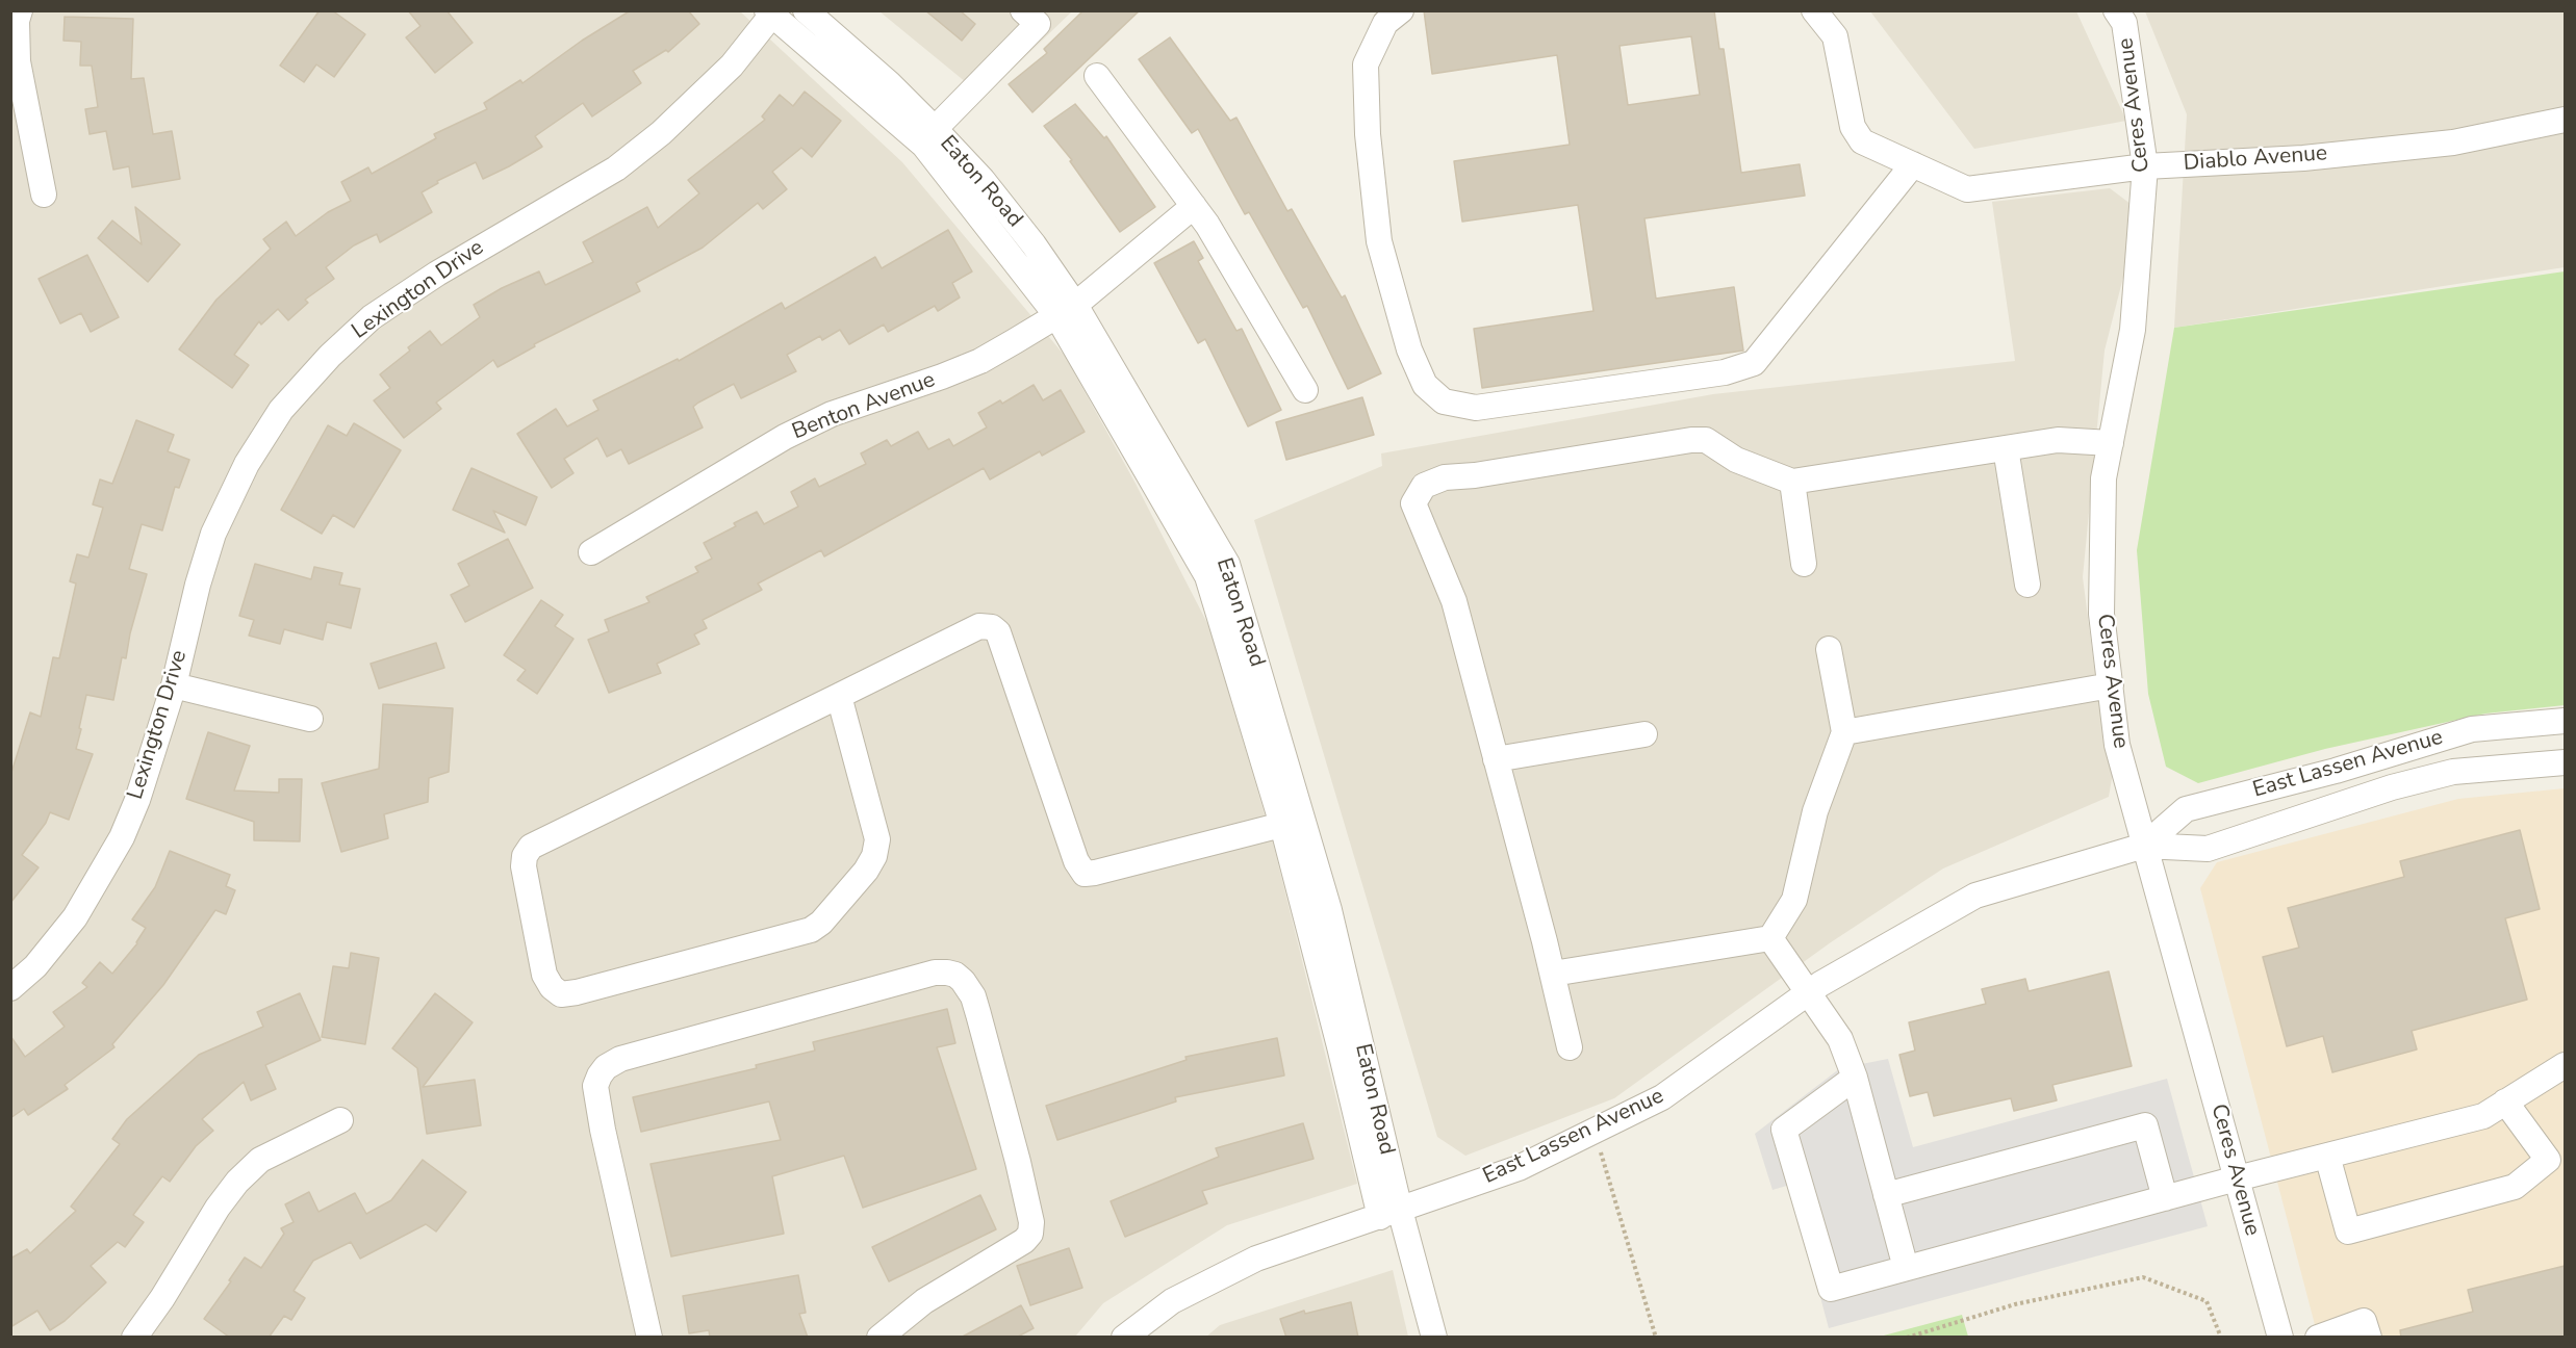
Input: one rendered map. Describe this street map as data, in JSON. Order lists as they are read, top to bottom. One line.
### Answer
{"streets":{"street":["Ceres Avenue","Diablo Avenue","Eaton Road","Lexington Drive","Benton Avenue","East Lassen Avenue"]},"crossings":[["Ceres Avenue","Diablo Avenue"],["Ceres Avenue","East Lassen Avenue"],["Eaton Road","Benton Avenue"],["Eaton Road","East Lassen Avenue"]]}
